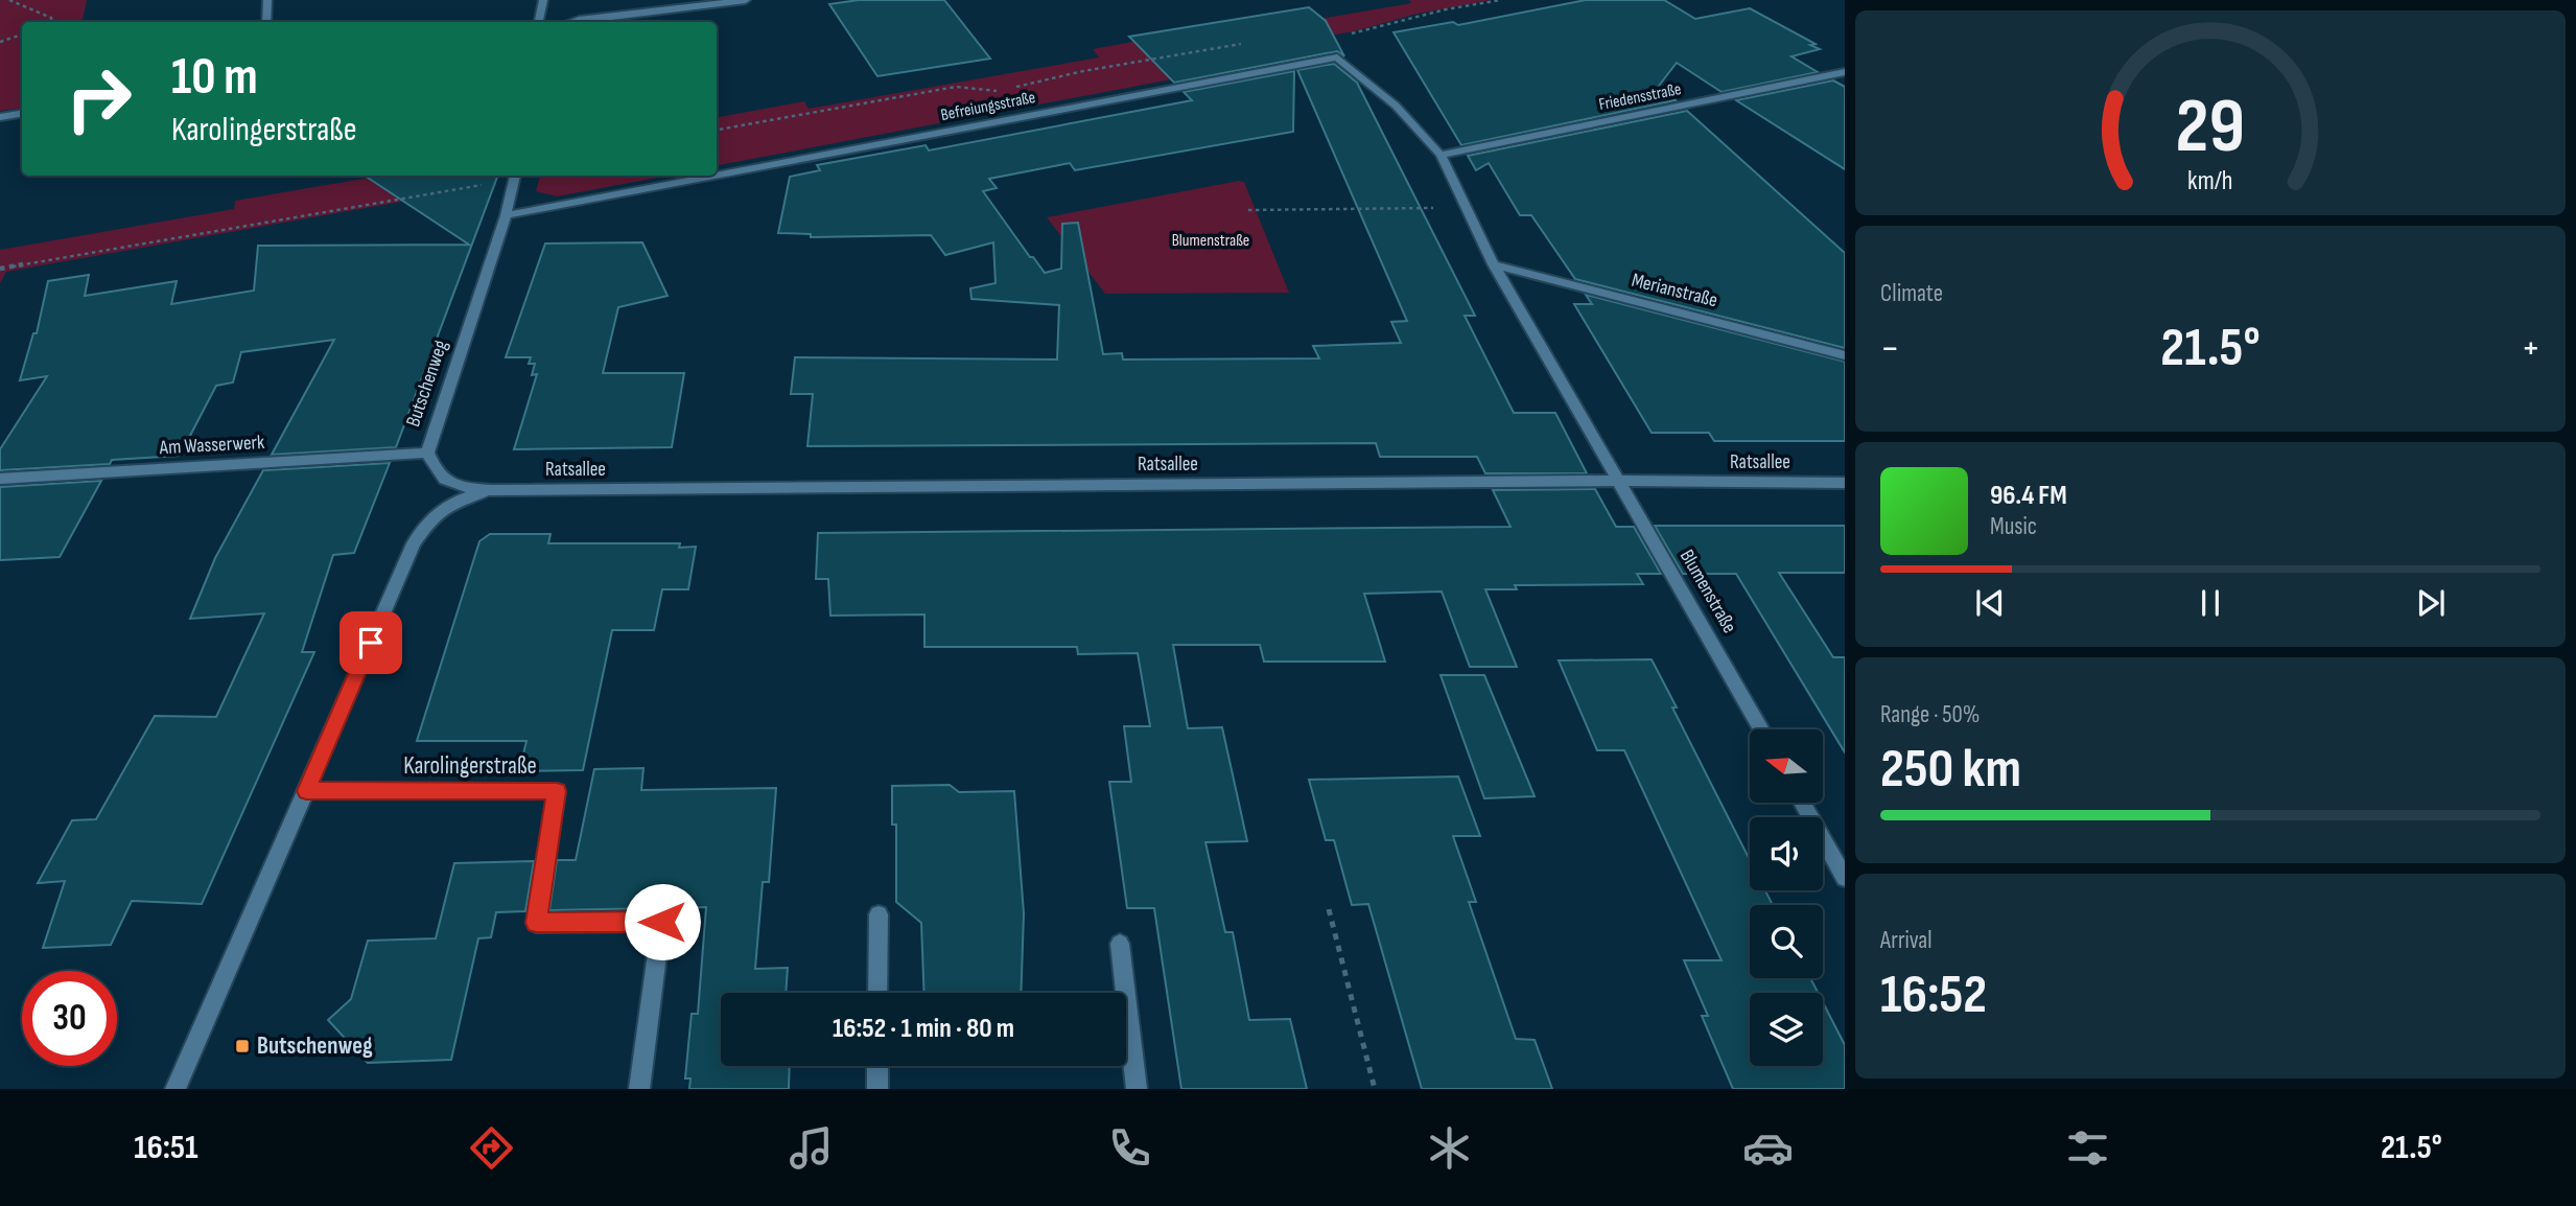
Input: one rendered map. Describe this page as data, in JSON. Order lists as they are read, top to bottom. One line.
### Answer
{"streets":{"street":["Friedensstraße","Befreiungsstraße","Merianstraße","Butschenweg","Am Wasserwerk","Ratsallee","Blumenstraße","Karolingerstraße"]},"crossings":[["Friedensstraße","Befreiungsstraße"],["Friedensstraße","Blumenstraße"],["Befreiungsstraße","Butschenweg"],["Befreiungsstraße","Blumenstraße"],["Merianstraße","Blumenstraße"],["Butschenweg","Am Wasserwerk"],["Butschenweg","Ratsallee"],["Ratsallee","Blumenstraße"]],"parks":["Blumenstraße"],"places":{"transit":["Butschenweg"]},"north":"left","page":{"turn":["10 m","Karolingerstraße"],"tile":["Climate",["Range · 50%","250 km"],["Arrival","16:52"]],"heat":["−","21.5°","+"],"song":["96.4 FM","Music"],"limit":"30","trip":"16:52 · 1 min · 80 m","tabs":["16:51","21.5°"],"gauge":["29","km/h"]}}
